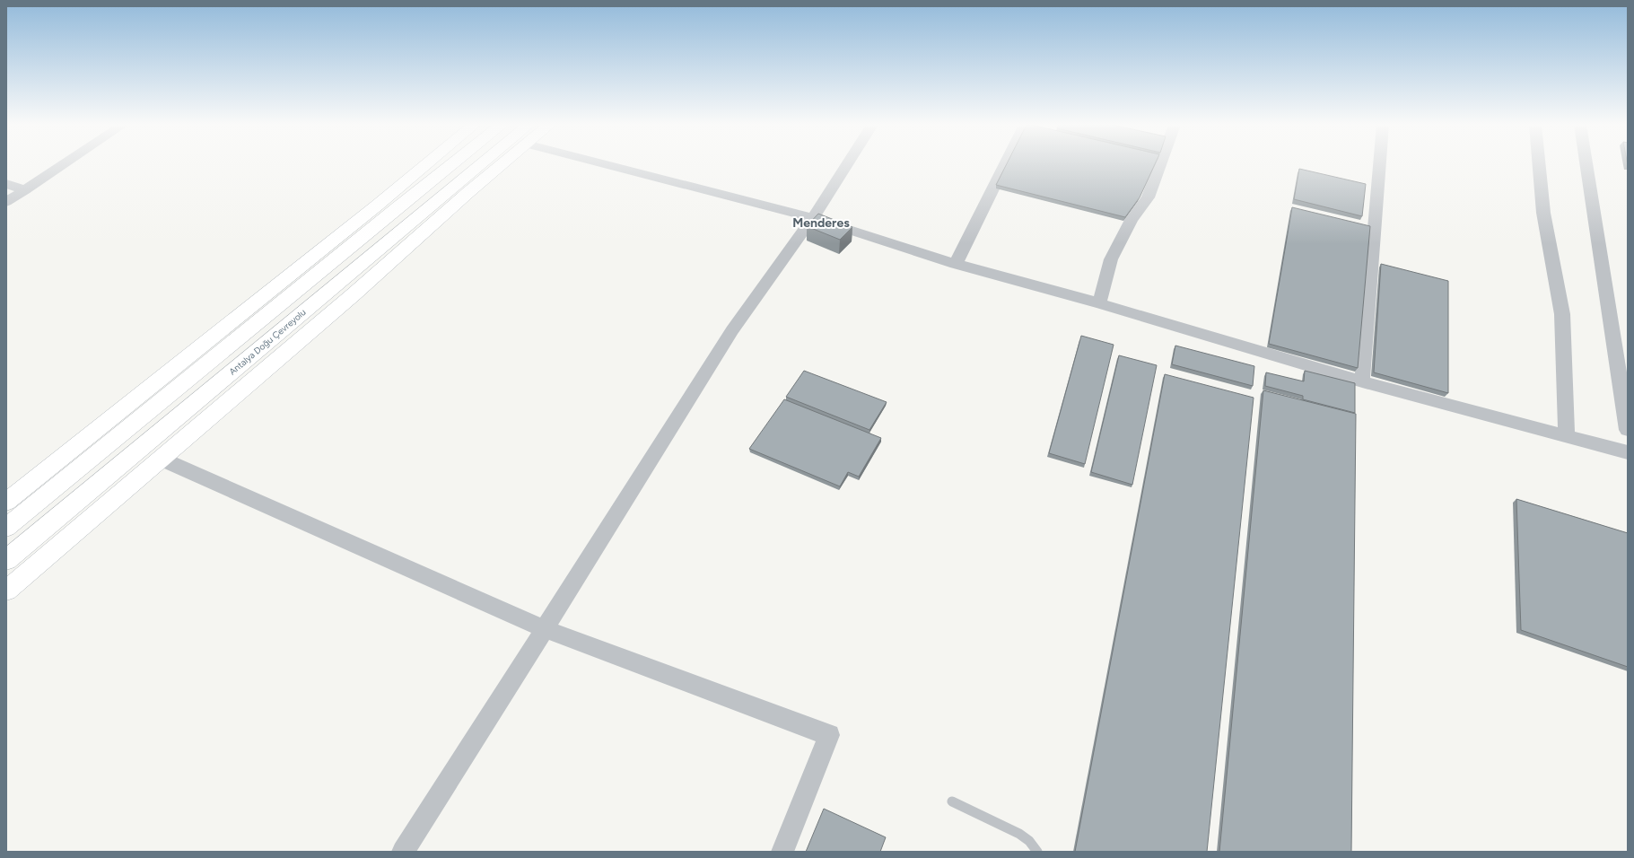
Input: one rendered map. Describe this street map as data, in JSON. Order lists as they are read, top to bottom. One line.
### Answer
{"streets":{"street":["Antalya Doğu Çevreyolu"]},"districts":["Menderes"]}
